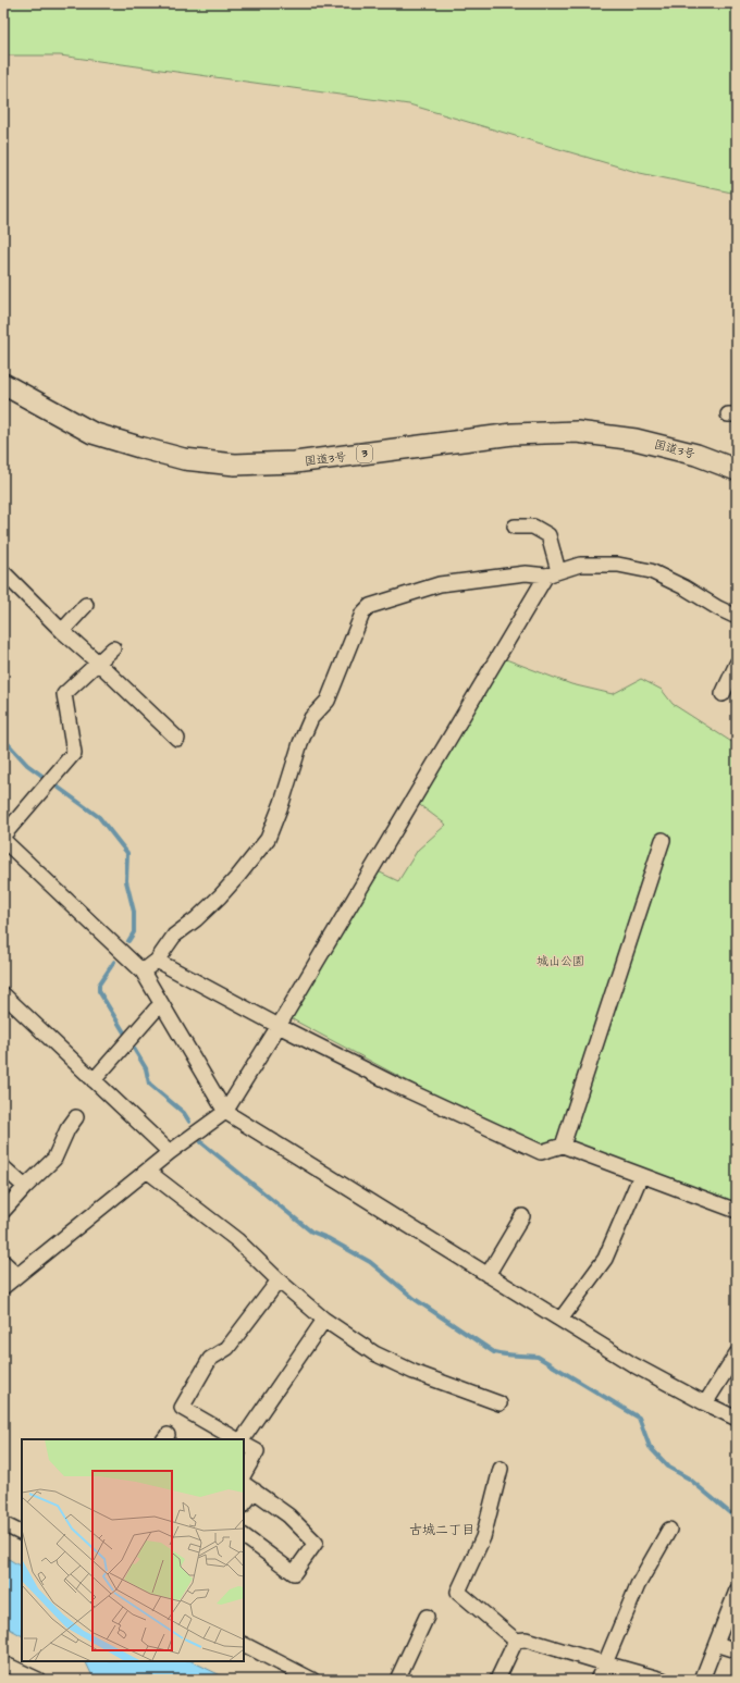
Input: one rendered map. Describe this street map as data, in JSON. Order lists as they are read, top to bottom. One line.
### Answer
{"streets":{"highway":["国道3号","3"]},"districts":["古城二丁目"],"parks":["城山公園"]}
